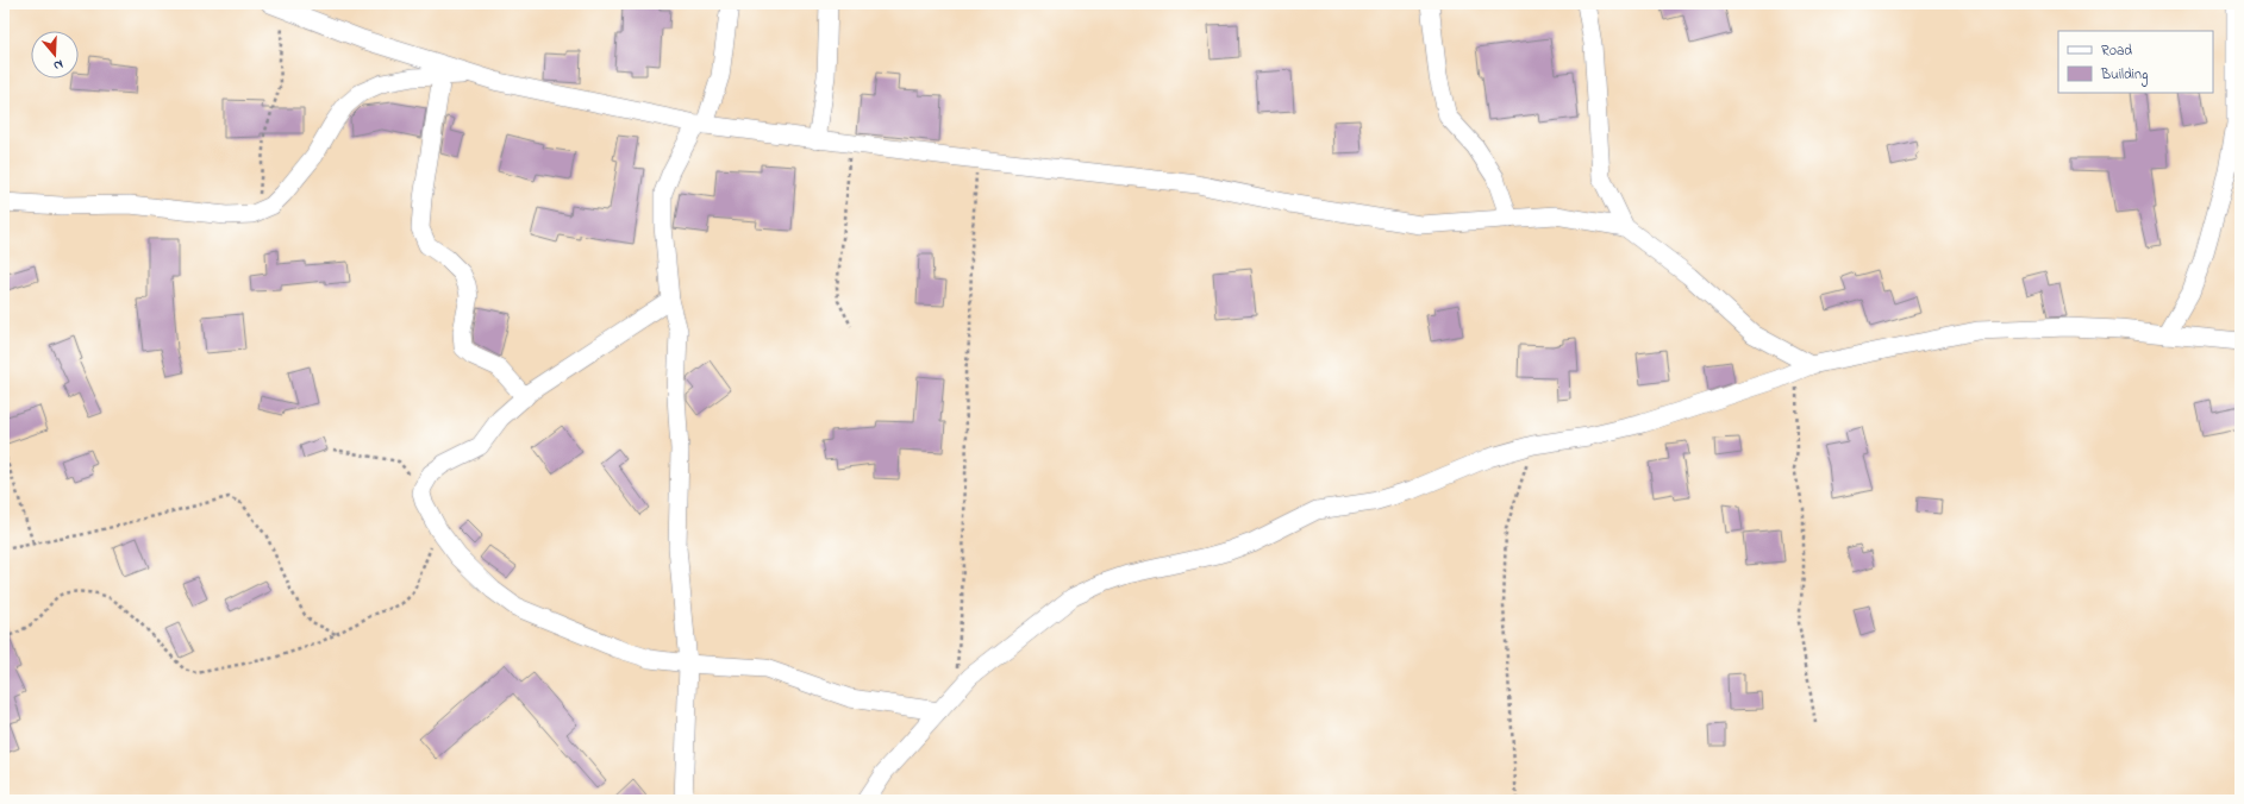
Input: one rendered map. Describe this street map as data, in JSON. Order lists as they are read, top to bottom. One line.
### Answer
{"legend":["Road","Building"],"north":"bottom"}
